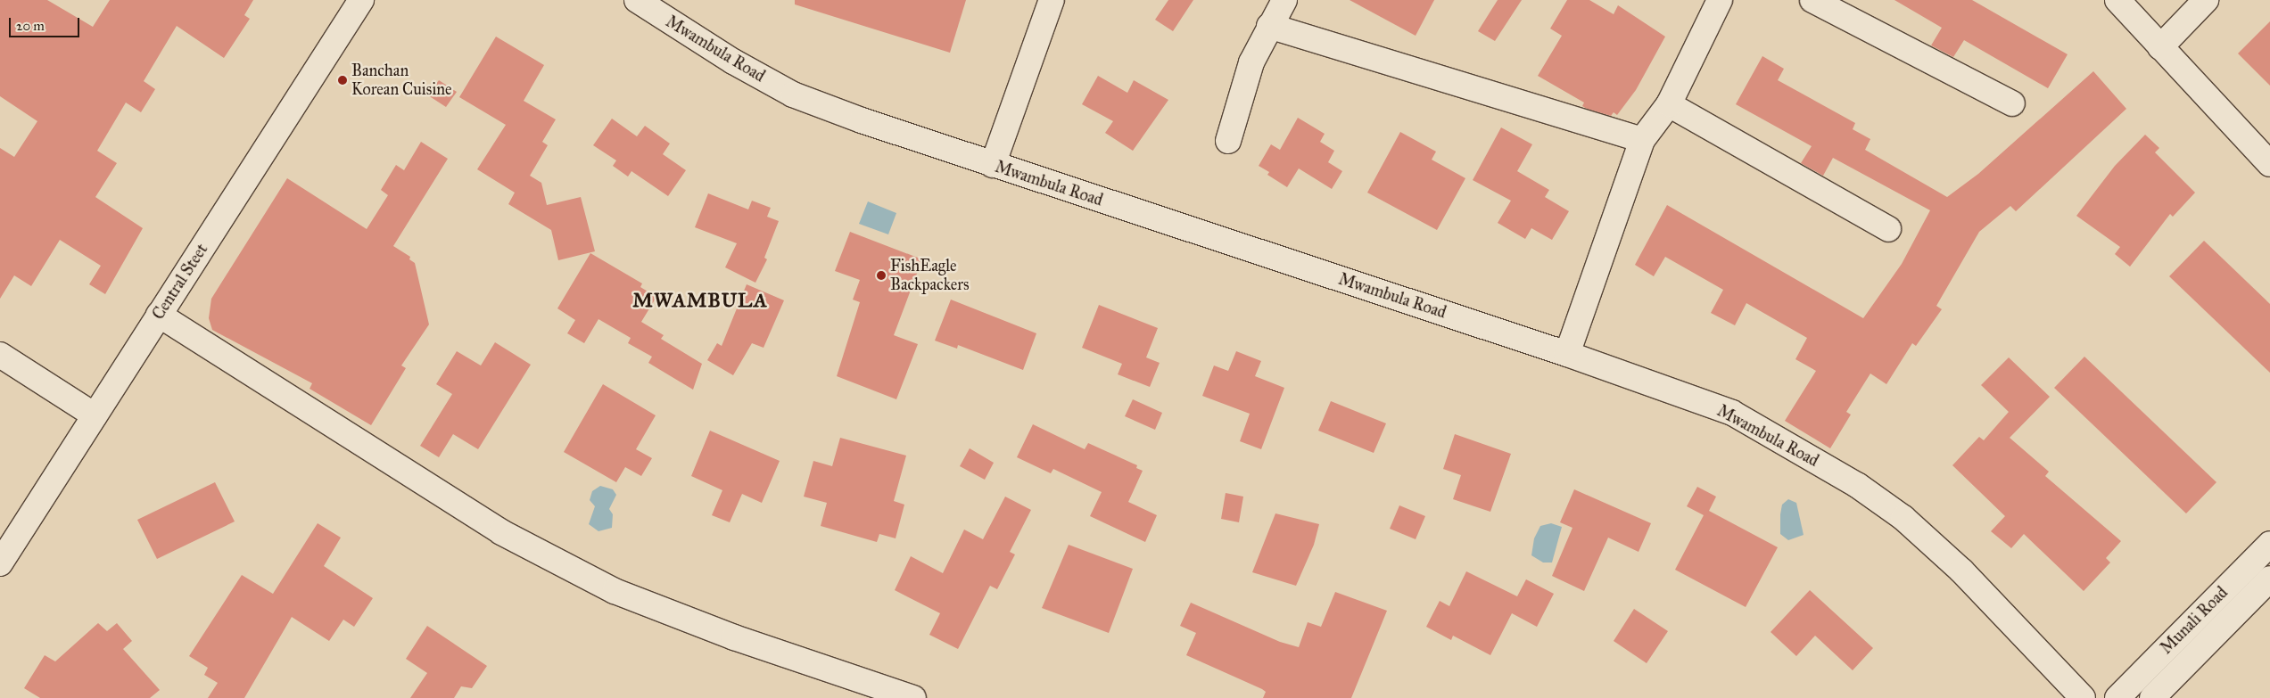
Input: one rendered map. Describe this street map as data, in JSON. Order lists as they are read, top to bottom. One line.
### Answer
{"streets":{"street":["Mwambula Road","Central Steet","Munali Road"]},"districts":["MWAMBULA"],"places":["Banchan Korean Cuisine","FishEagle Backpackers"],"scale_bar":"20 m"}
